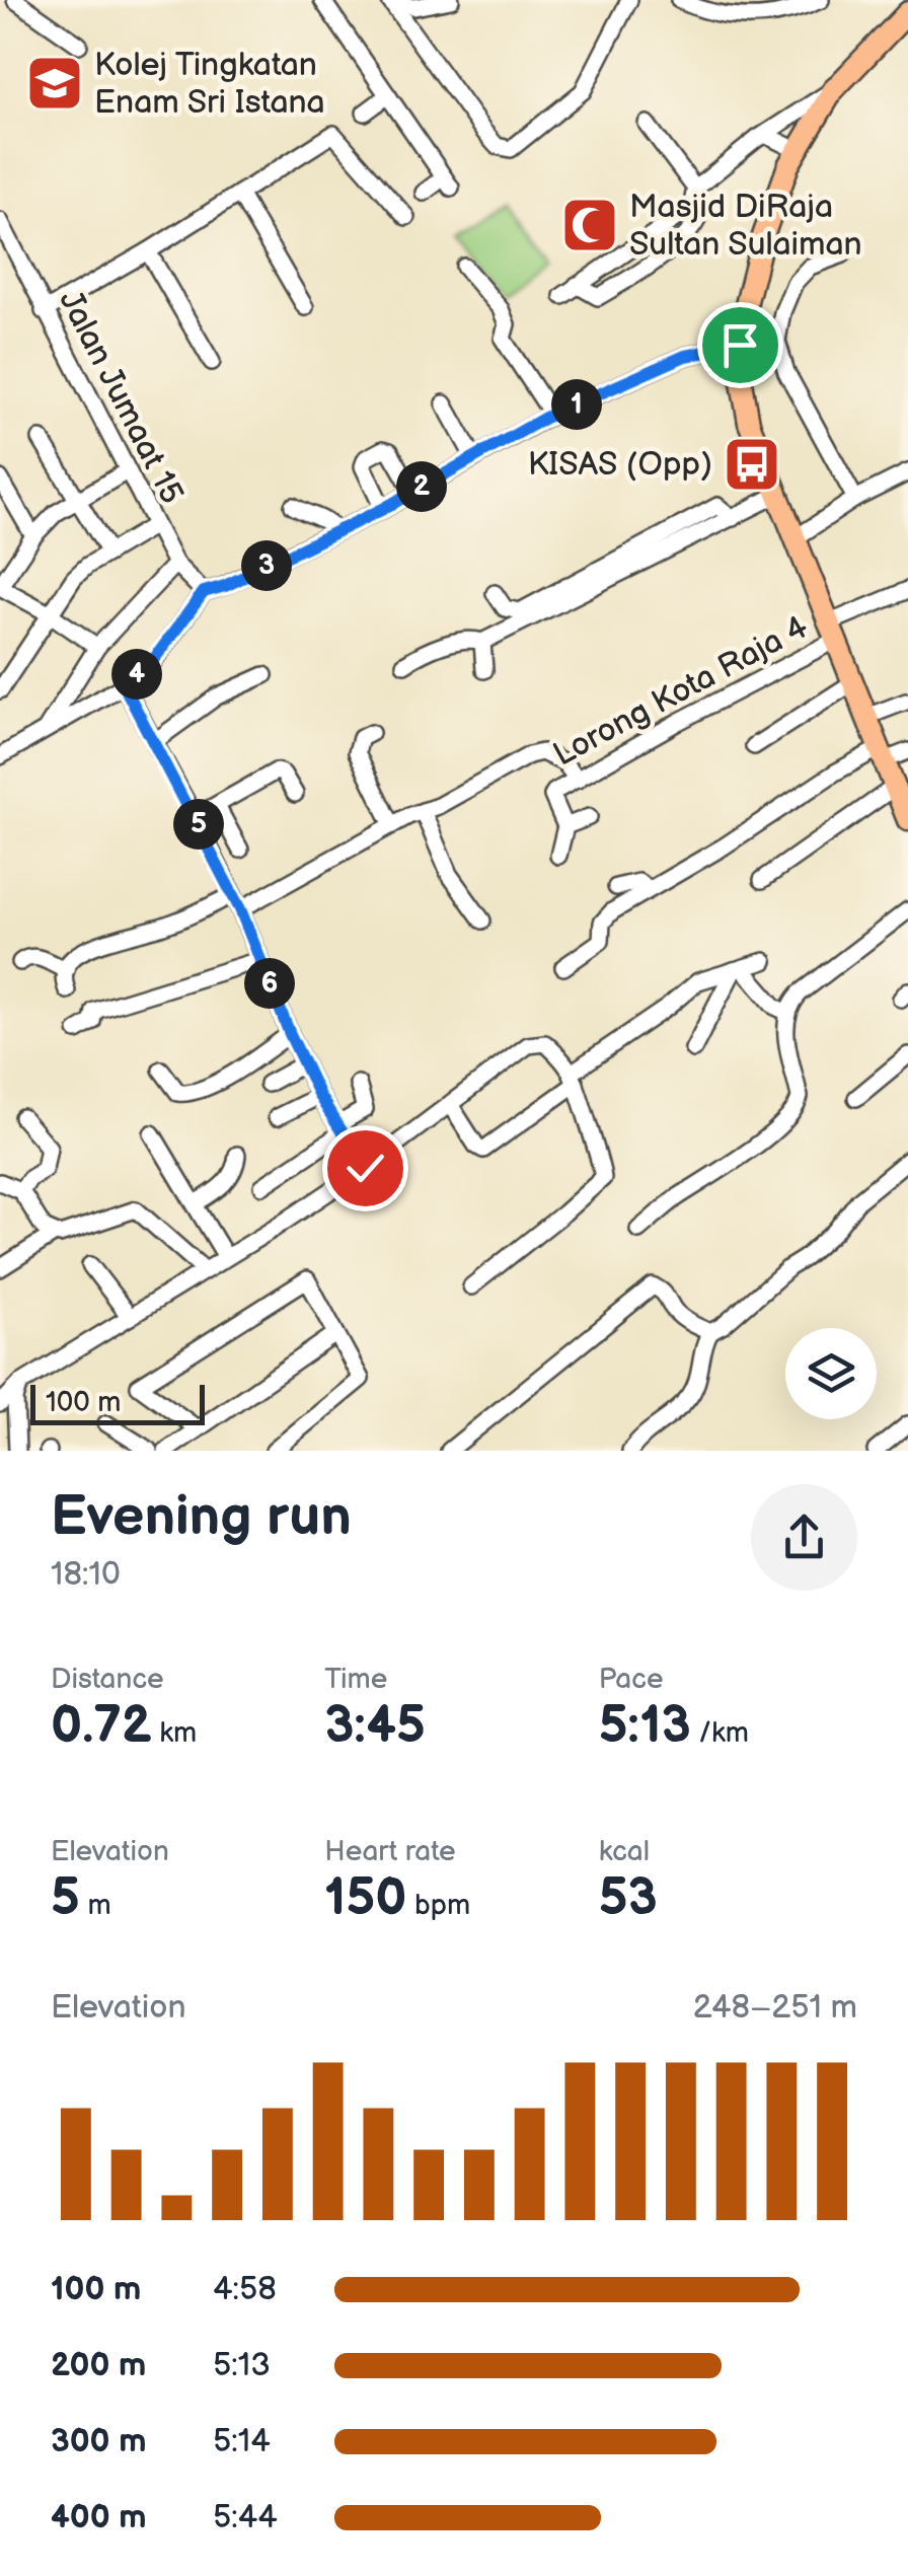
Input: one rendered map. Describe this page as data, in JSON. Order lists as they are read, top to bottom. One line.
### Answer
{"streets":{"street":["Jalan Jumaat 15","Lorong Kota Raja 4"]},"places":{"school or university":["Kolej Tingkatan Enam Sri Istana"],"mosque":["Masjid DiRaja Sultan Sulaiman"],"bus stop":["KISAS (Opp)"]},"scale_bar":"100 m","page":{"pins":["1","2","3","4","5","6"],"scale":"100 m","heading":["Evening run","18:10"],"stats":[["Distance","0.72 km"],["Time","3:45"],["Pace","5:13 /km"],["Elevation","5 m"],["Heart rate","150 bpm"],["kcal","53"]],"chart":["Elevation","248–251 m"],"list":[{"name":"100 m","note":"4:58"},{"name":"200 m","note":"5:13"},{"name":"300 m","note":"5:14"},{"name":"400 m","note":"5:44"}]}}
